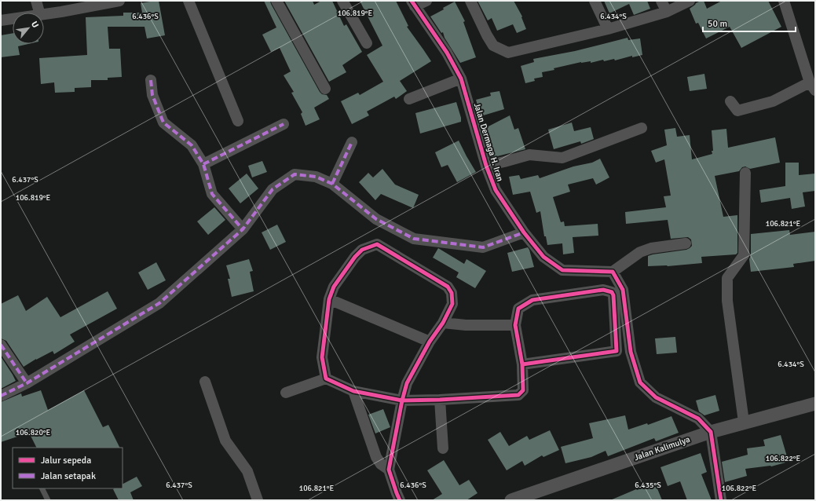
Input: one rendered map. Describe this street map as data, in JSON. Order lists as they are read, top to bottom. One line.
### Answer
{"streets":{"street":["Jalan Dermaga H. Iran","Jalan Kalimulya"]},"legend":["Jalur sepeda","Jalan setapak"],"scale_bar":"50 m","north":"top right","coordinates":["106.819°E","6.436°S","6.434°S","6.437°S","106.821°E","106.820°E","106.822°E","6.435°S"]}
